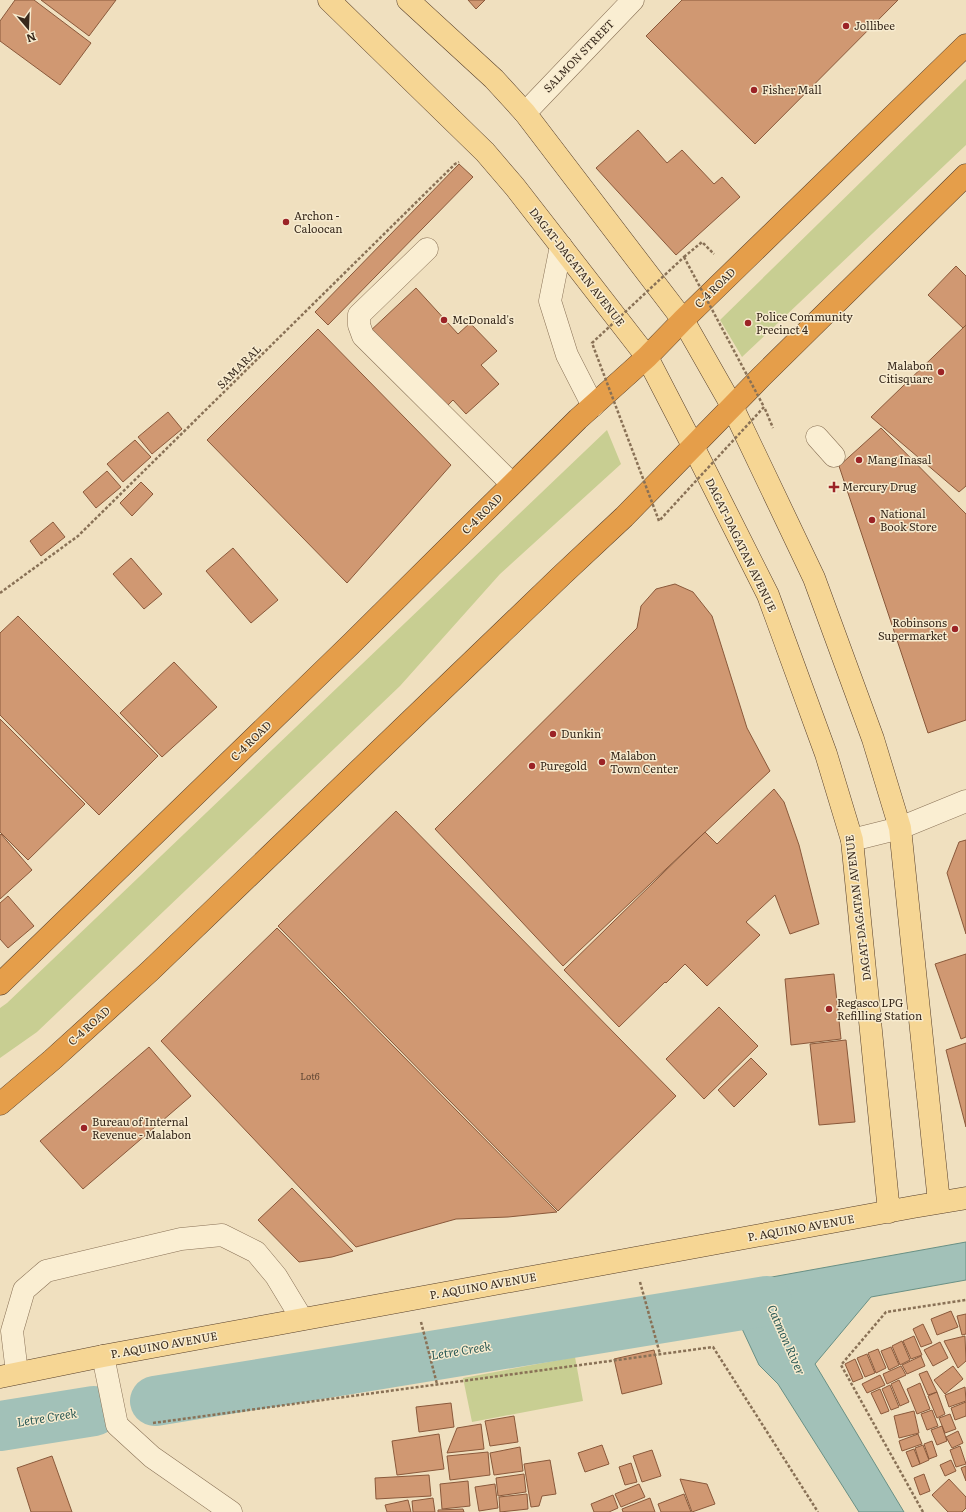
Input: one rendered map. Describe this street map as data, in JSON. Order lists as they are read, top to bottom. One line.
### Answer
{"streets":{"highway":["C-4 ROAD"],"main road":["DAGAT-DAGATAN AVENUE","P. AQUINO AVENUE"],"street":["SALMON STREET"],"path":["SAMARAL"]},"crossings":[["DAGAT-DAGATAN AVENUE","C-4 ROAD"],["DAGAT-DAGATAN AVENUE","SAMARAL"],["DAGAT-DAGATAN AVENUE","P. AQUINO AVENUE"]],"water":["Catmon River","Letre Creek"],"places":{"other":["Jollibee","Fisher Mall","Archon - Caloocan","McDonald's","Police Community Precinct 4","Malabon Citisquare","Mang Inasal","National Book Store","Robinsons Supermarket","Dunkin'","Malabon Town Center","Puregold","Regasco LPG Refilling Station","Bureau of Internal Revenue - Malabon"],"health":["Mercury Drug"]},"house_numbers":["Lot6"],"north":"bottom"}
